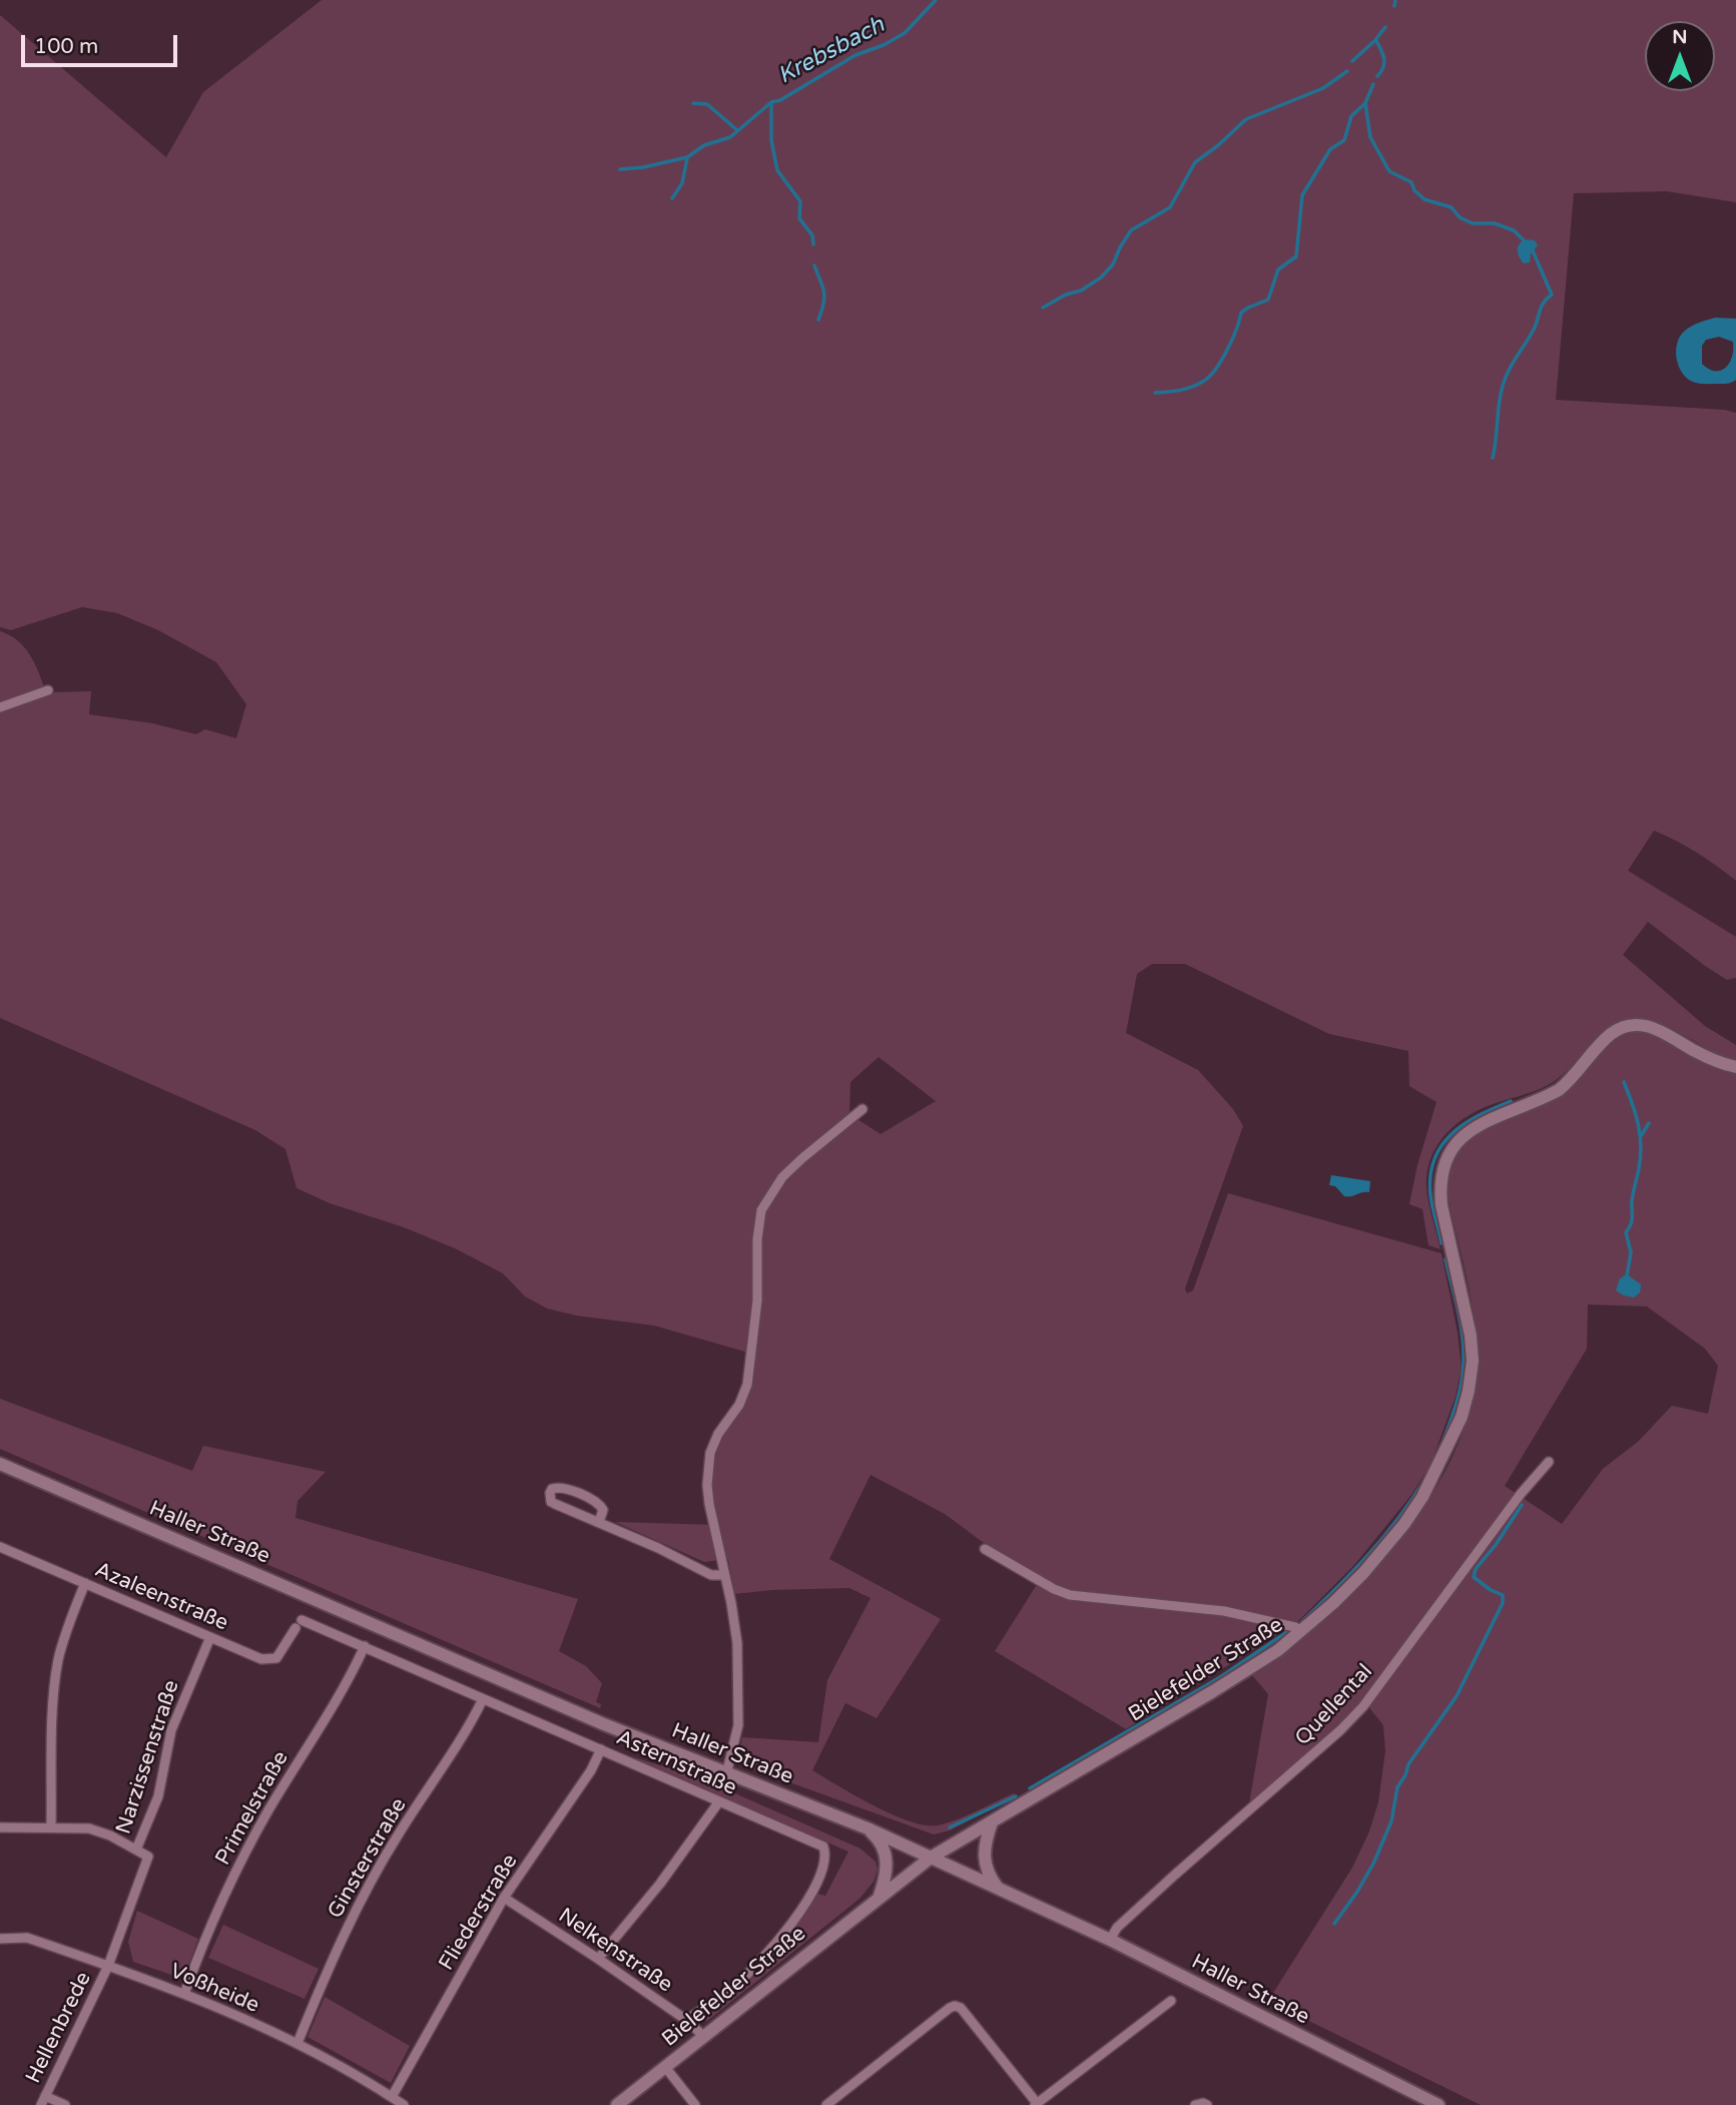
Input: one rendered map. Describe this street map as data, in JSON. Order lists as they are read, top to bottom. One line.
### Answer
{"streets":{"main road":["Haller Straße","Bielefelder Straße"],"street":["Azaleenstraße","Quellental","Narzissenstraße","Asternstraße","Primelstraße","Ginsterstraße","Fliederstraße","Nelkenstraße","Voßheide","Hellenbrede"]},"crossings":[["Haller Straße","Bielefelder Straße"],["Haller Straße","Quellental"],["Azaleenstraße","Narzissenstraße"],["Azaleenstraße","Asternstraße"],["Bielefelder Straße","Nelkenstraße"],["Narzissenstraße","Hellenbrede"],["Asternstraße","Primelstraße"],["Asternstraße","Ginsterstraße"],["Asternstraße","Fliederstraße"],["Asternstraße","Nelkenstraße"],["Primelstraße","Voßheide"],["Ginsterstraße","Voßheide"],["Fliederstraße","Nelkenstraße"],["Fliederstraße","Voßheide"],["Voßheide","Hellenbrede"]],"water":["Krebsbach"],"scale_bar":"100 m","north":"top"}
